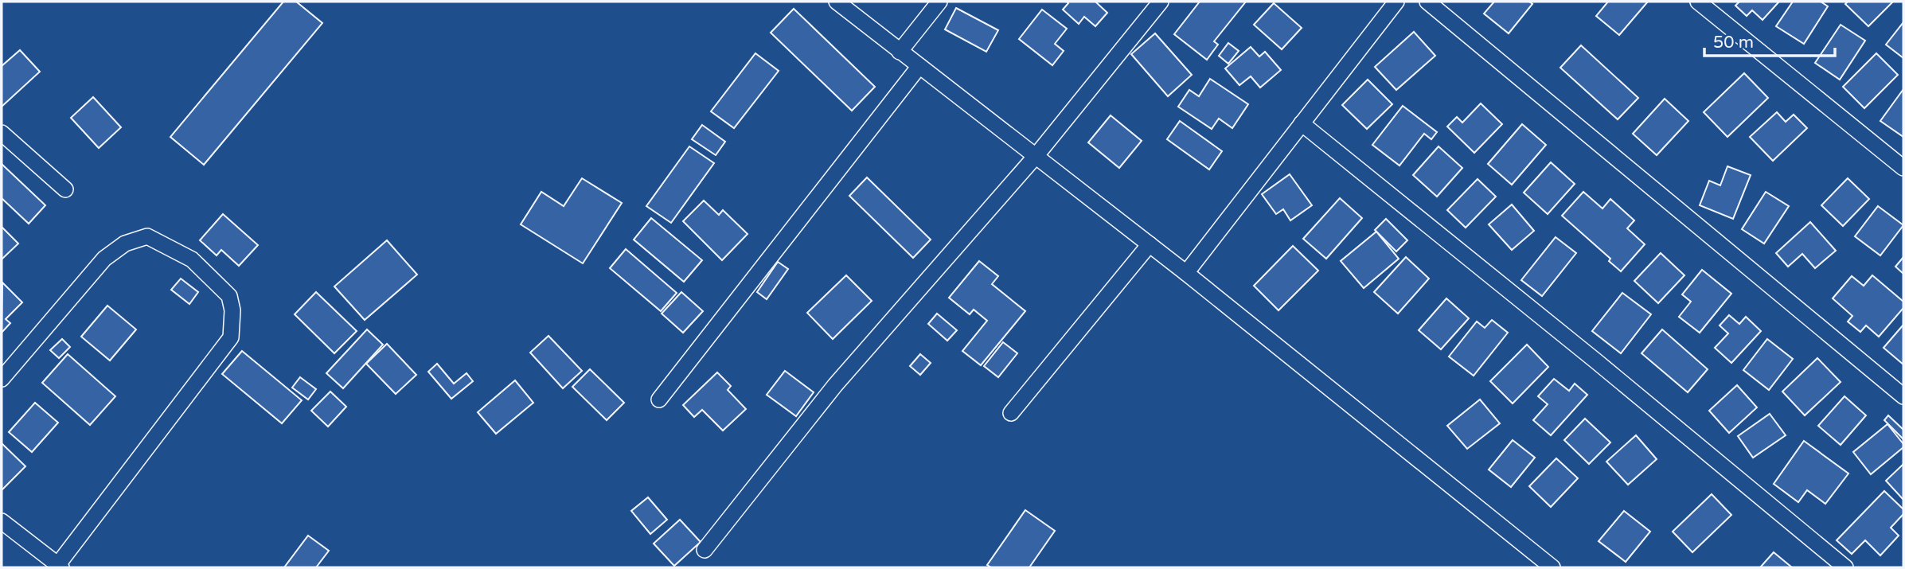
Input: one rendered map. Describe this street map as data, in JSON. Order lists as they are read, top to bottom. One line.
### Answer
{"scale_bar":"50 m"}
